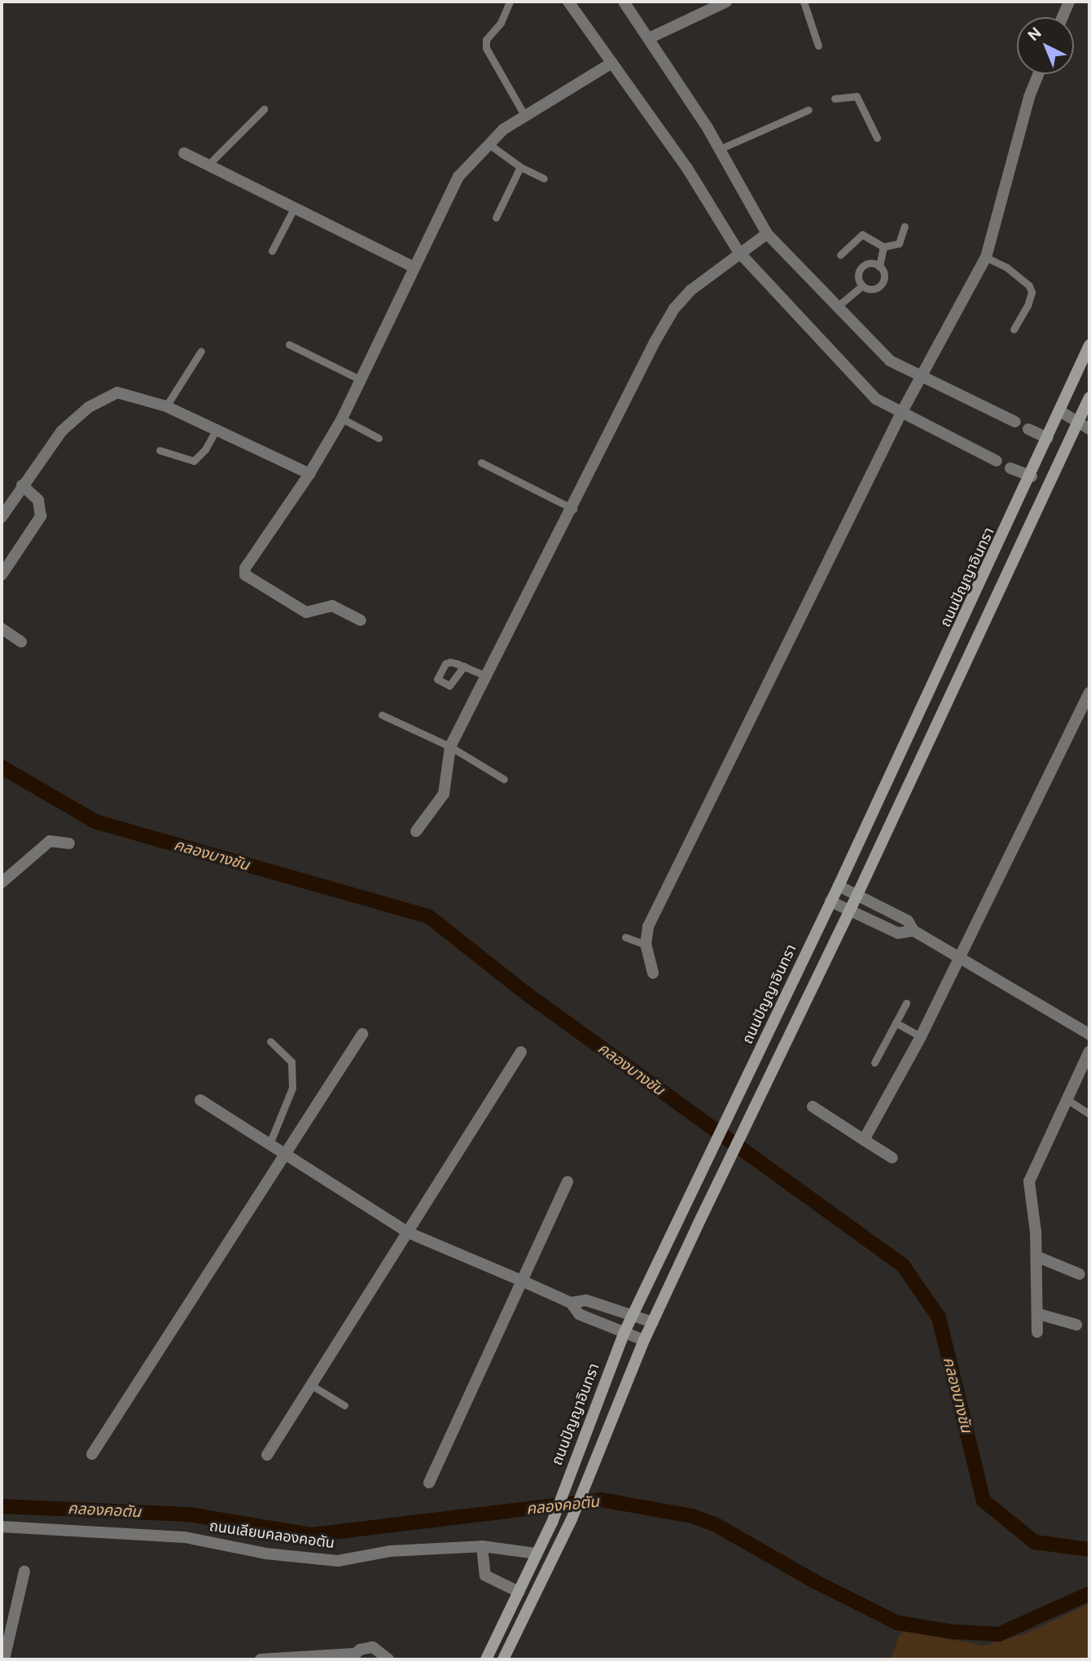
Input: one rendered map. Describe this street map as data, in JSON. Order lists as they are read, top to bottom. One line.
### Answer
{"streets":{"main road":["ถนนปัญญาอินทรา"],"street":["ถนนเลียบคลองคอตัน"]},"crossings":[["ถนนปัญญาอินทรา","ถนนเลียบคลองคอตัน"]],"water":["คลองบางชัน","คลองคอตัน"],"north":"top left"}
